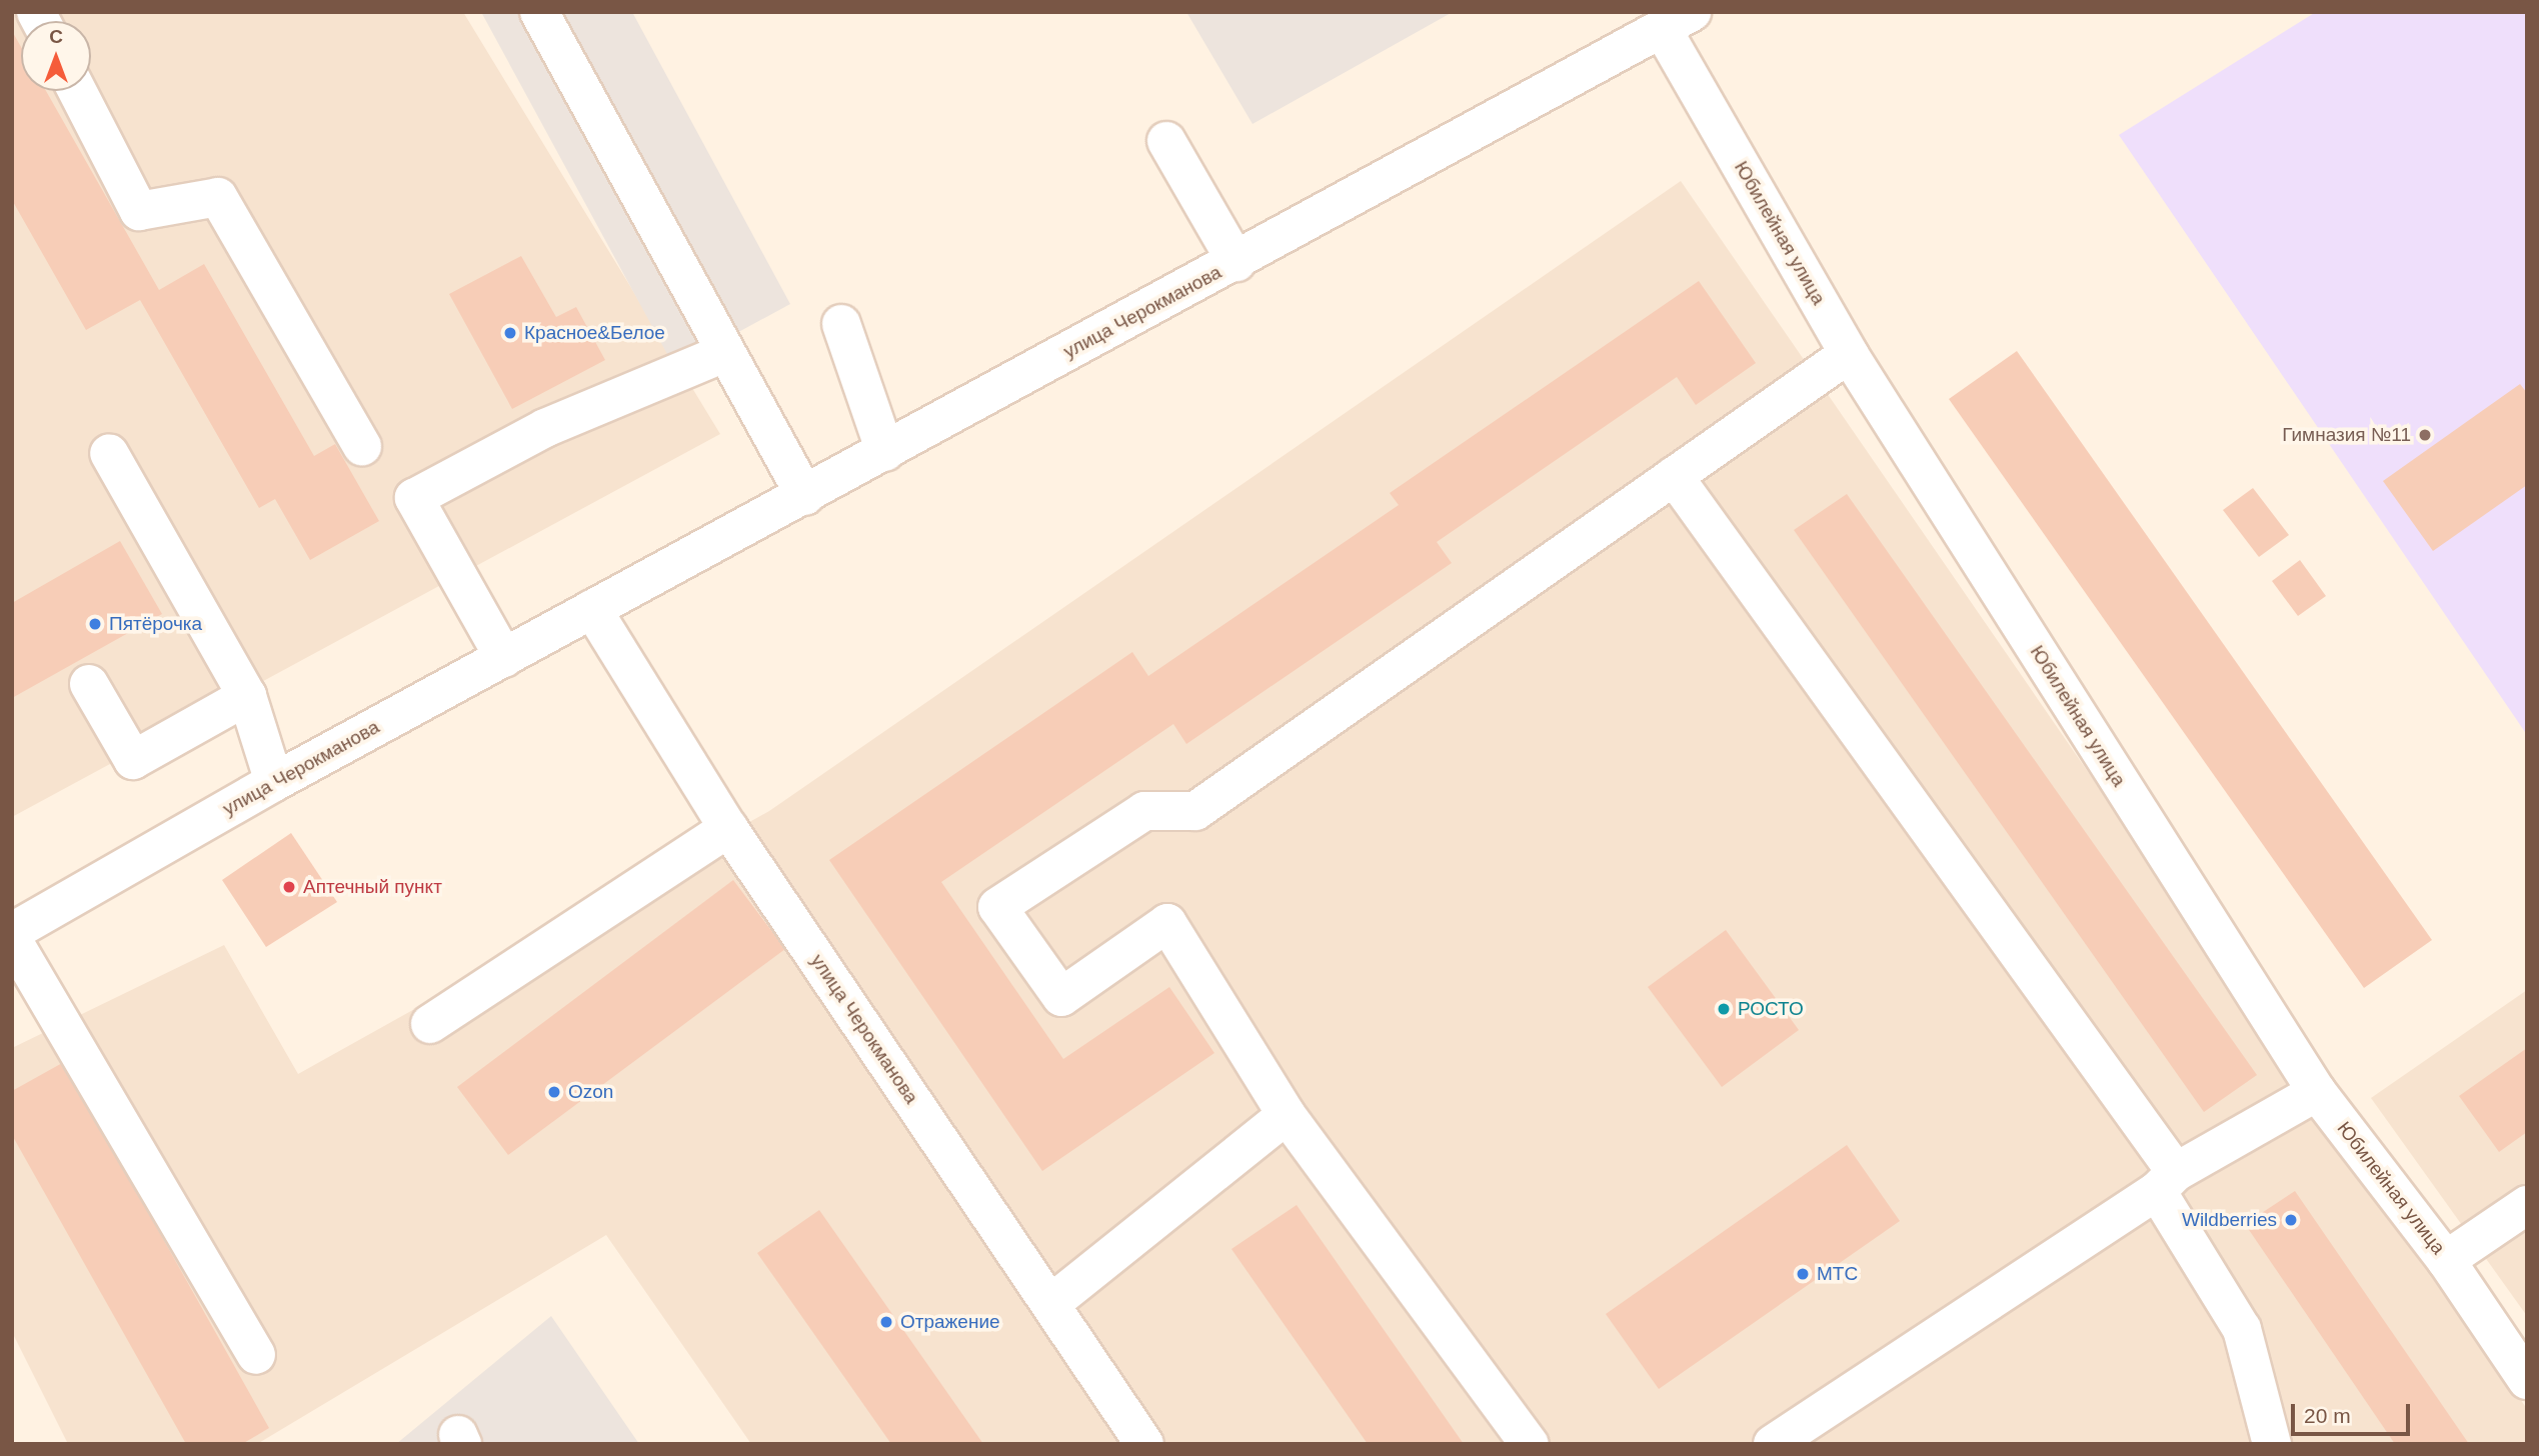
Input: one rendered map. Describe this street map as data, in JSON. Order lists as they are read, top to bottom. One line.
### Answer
{"streets":{"street":["Юбилейная улица","улица Черокманова"]},"crossings":[["Юбилейная улица","улица Черокманова"]],"places":["Красное&Белое","Гимназия №11","Пятёрочка","Аптечный пункт","РОСТО","Ozon","Wildberries","МТС","Отражение"],"scale_bar":"20 m","north":"top"}
